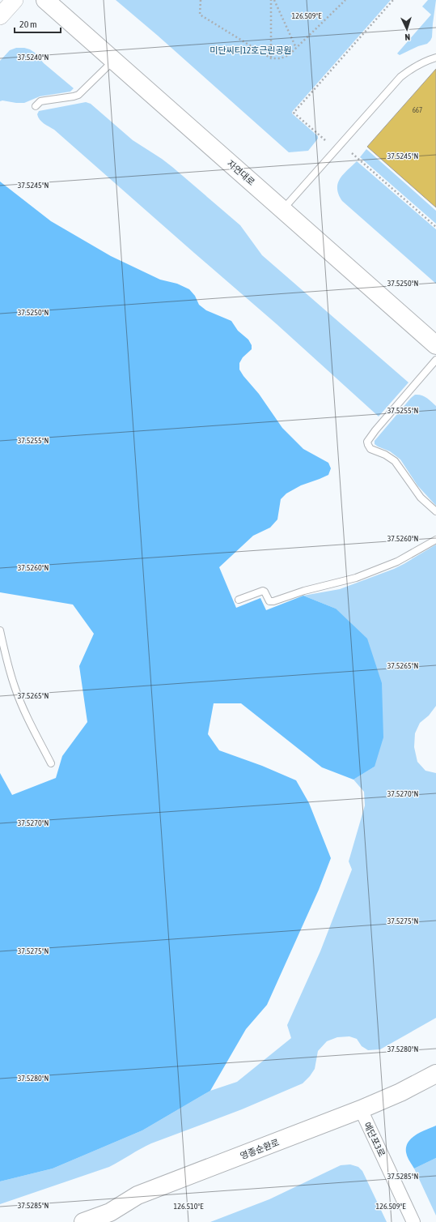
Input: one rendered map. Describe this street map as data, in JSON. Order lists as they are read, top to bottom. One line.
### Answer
{"streets":{"main road":["자연대로","영종순환로"],"street":["예단포3로"]},"crossings":[["예단포3로","영종순환로"]],"parks":["미단씨티12호근린공원"],"house_numbers":["667"],"scale_bar":"20 m","north":"bottom","coordinates":["126.509°E","37.5240°N","37.5245°N","37.5250°N","37.5255°N","37.5260°N","37.5265°N","37.5270°N","37.5275°N","37.5280°N","37.5285°N","126.510°E"]}
